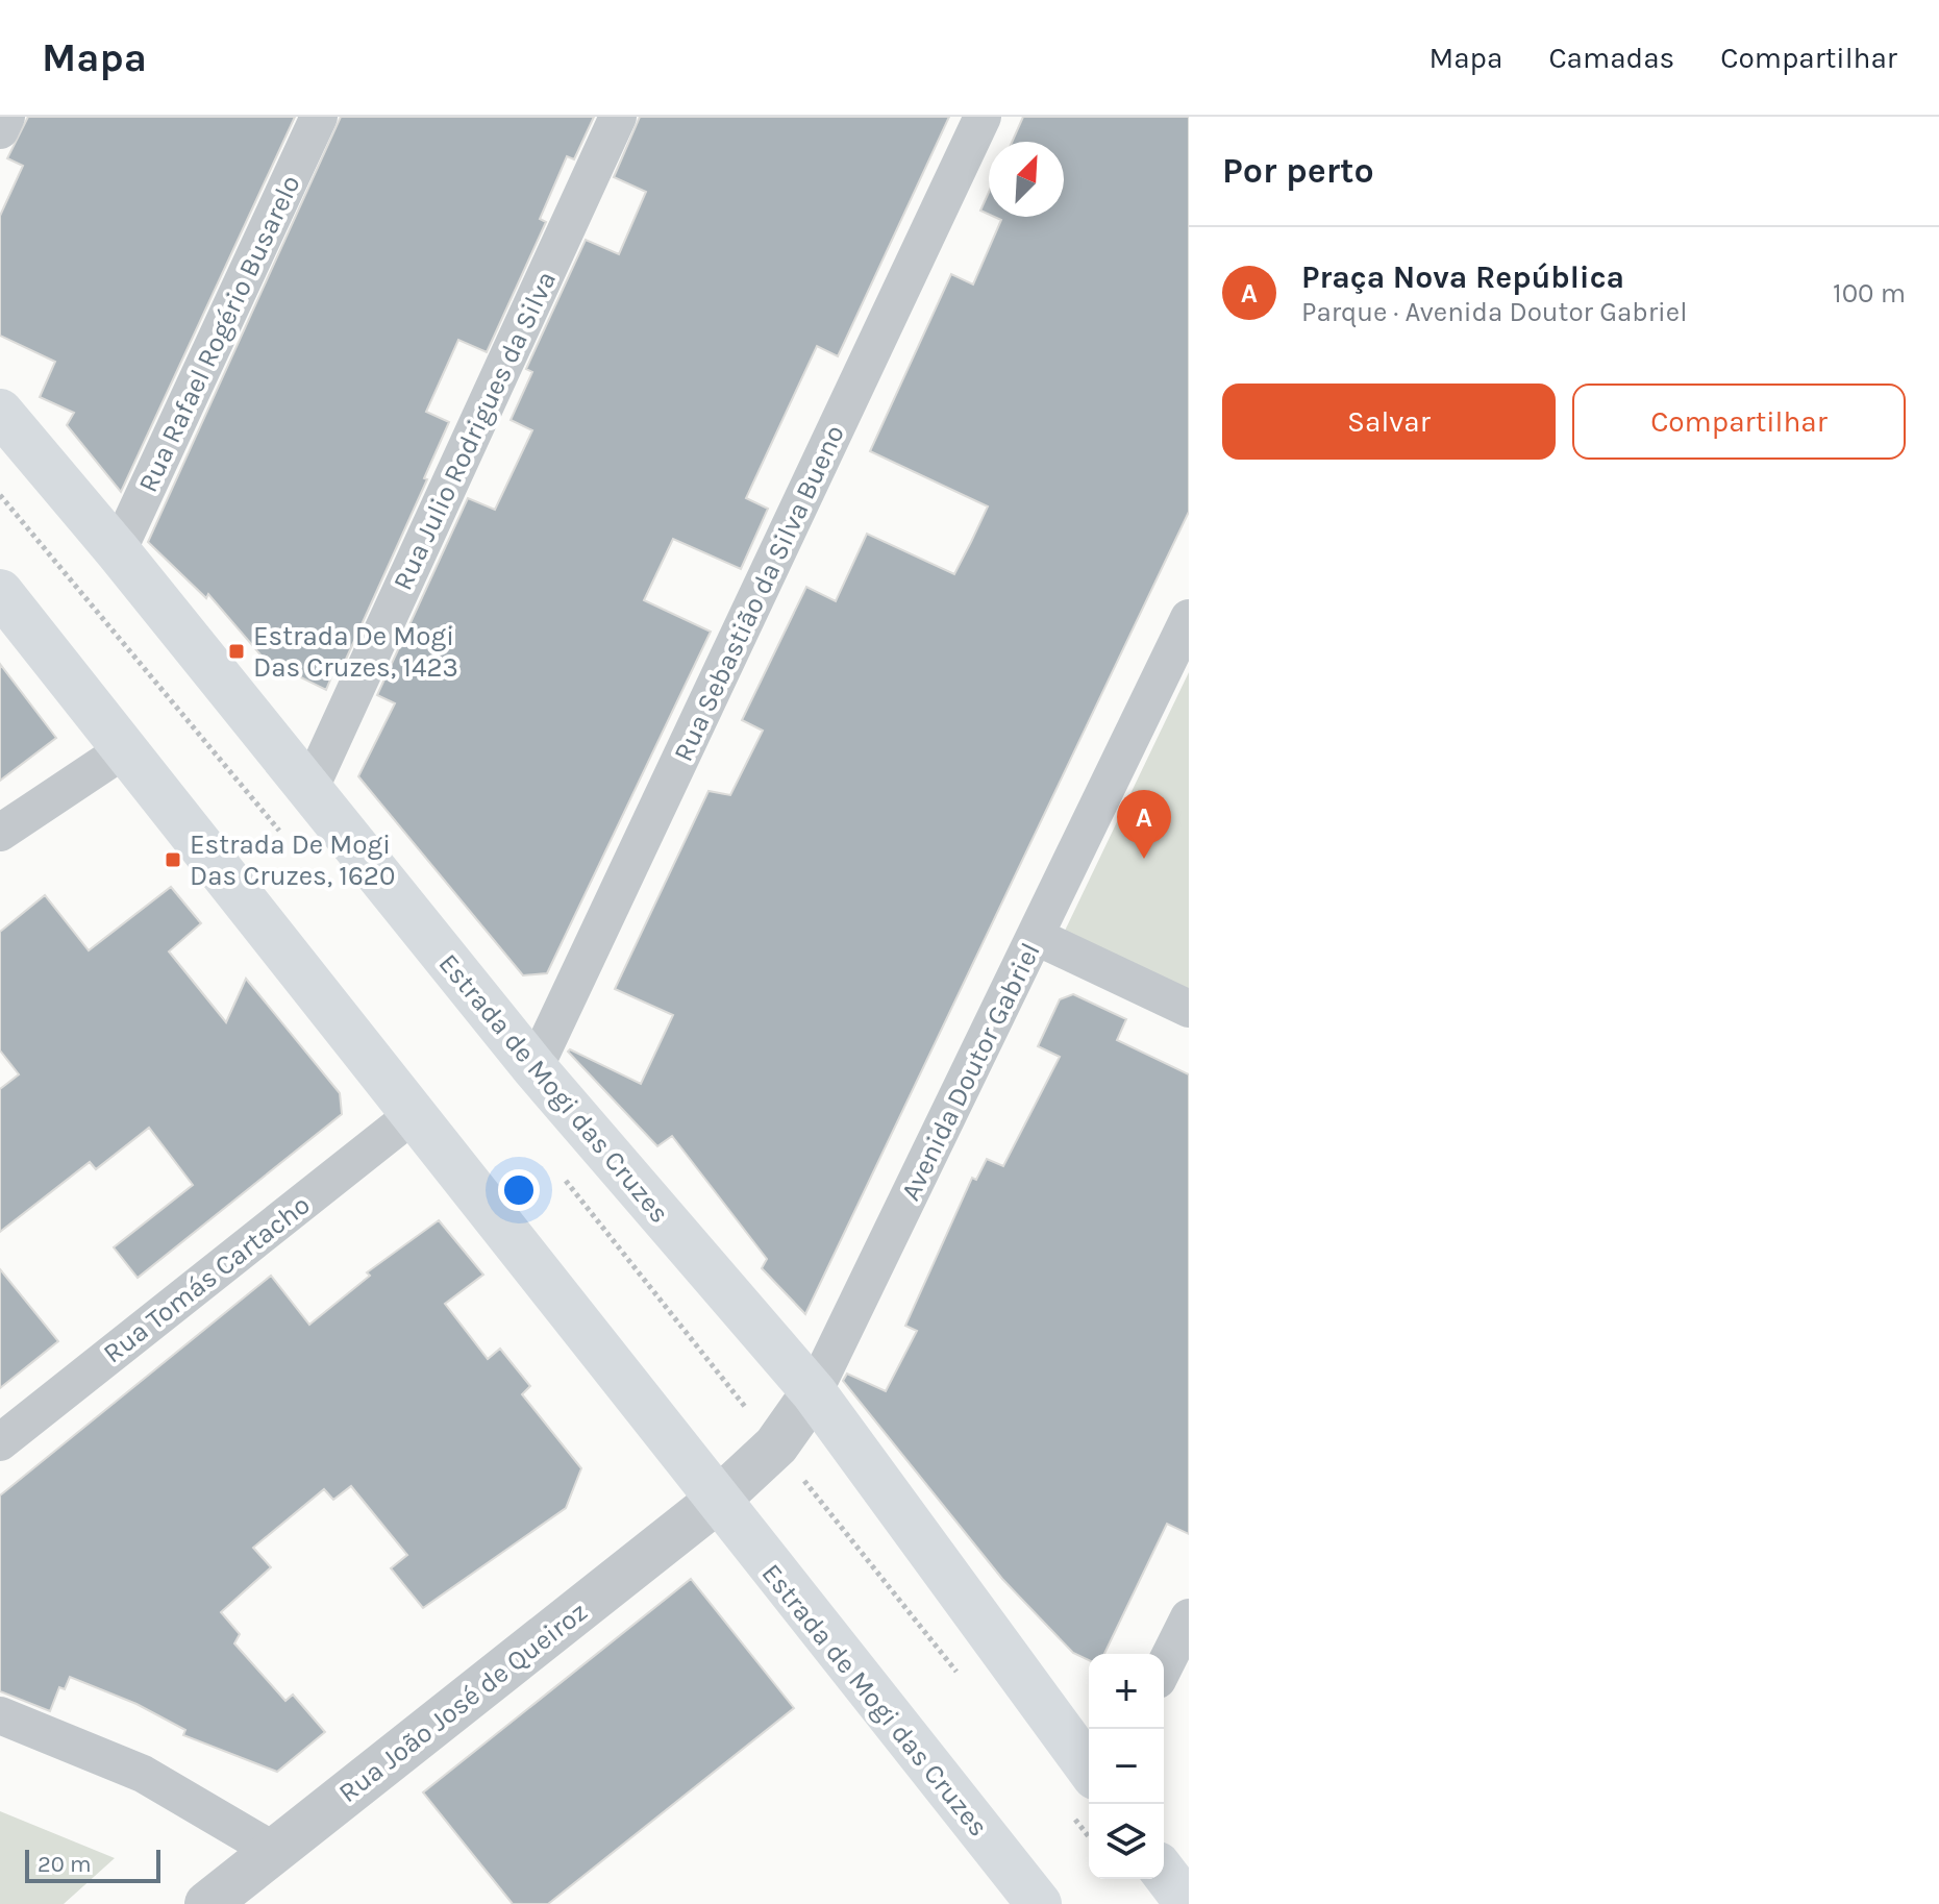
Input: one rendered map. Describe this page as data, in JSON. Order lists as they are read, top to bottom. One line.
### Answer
{"streets":{"main road":["Estrada de Mogi das Cruzes"],"street":["Rua Rafael Rogério Busarelo","Rua Julio Rodrigues da Silva","Rua Sebastião da Silva Bueno","Avenida Doutor Gabriel","Rua Tomás Cartacho","Rua João José de Queiroz"]},"crossings":[["Rua Rafael Rogério Busarelo","Estrada de Mogi das Cruzes"],["Rua Julio Rodrigues da Silva","Estrada de Mogi das Cruzes"],["Rua Sebastião da Silva Bueno","Estrada de Mogi das Cruzes"],["Avenida Doutor Gabriel","Estrada de Mogi das Cruzes"],["Avenida Doutor Gabriel","Rua João José de Queiroz"],["Estrada de Mogi das Cruzes","Rua Tomás Cartacho"],["Estrada de Mogi das Cruzes","Rua João José de Queiroz"]],"places":{"transit":["Estrada De Mogi Das Cruzes, 1423","Estrada De Mogi Das Cruzes, 1620"]},"scale_bar":"20 m","north":"top right","page":{"header":"Mapa","nav":["Mapa","Camadas","Compartilhar"],"heading":"Por perto","list":[{"mark":"A","name":"Praça Nova República","note":"Parque · Avenida Doutor Gabriel","value":"100 m"}],"buttons":["Salvar","Compartilhar"],"pins":"A","map_buttons":["+","−"],"scale":"20 m"}}
